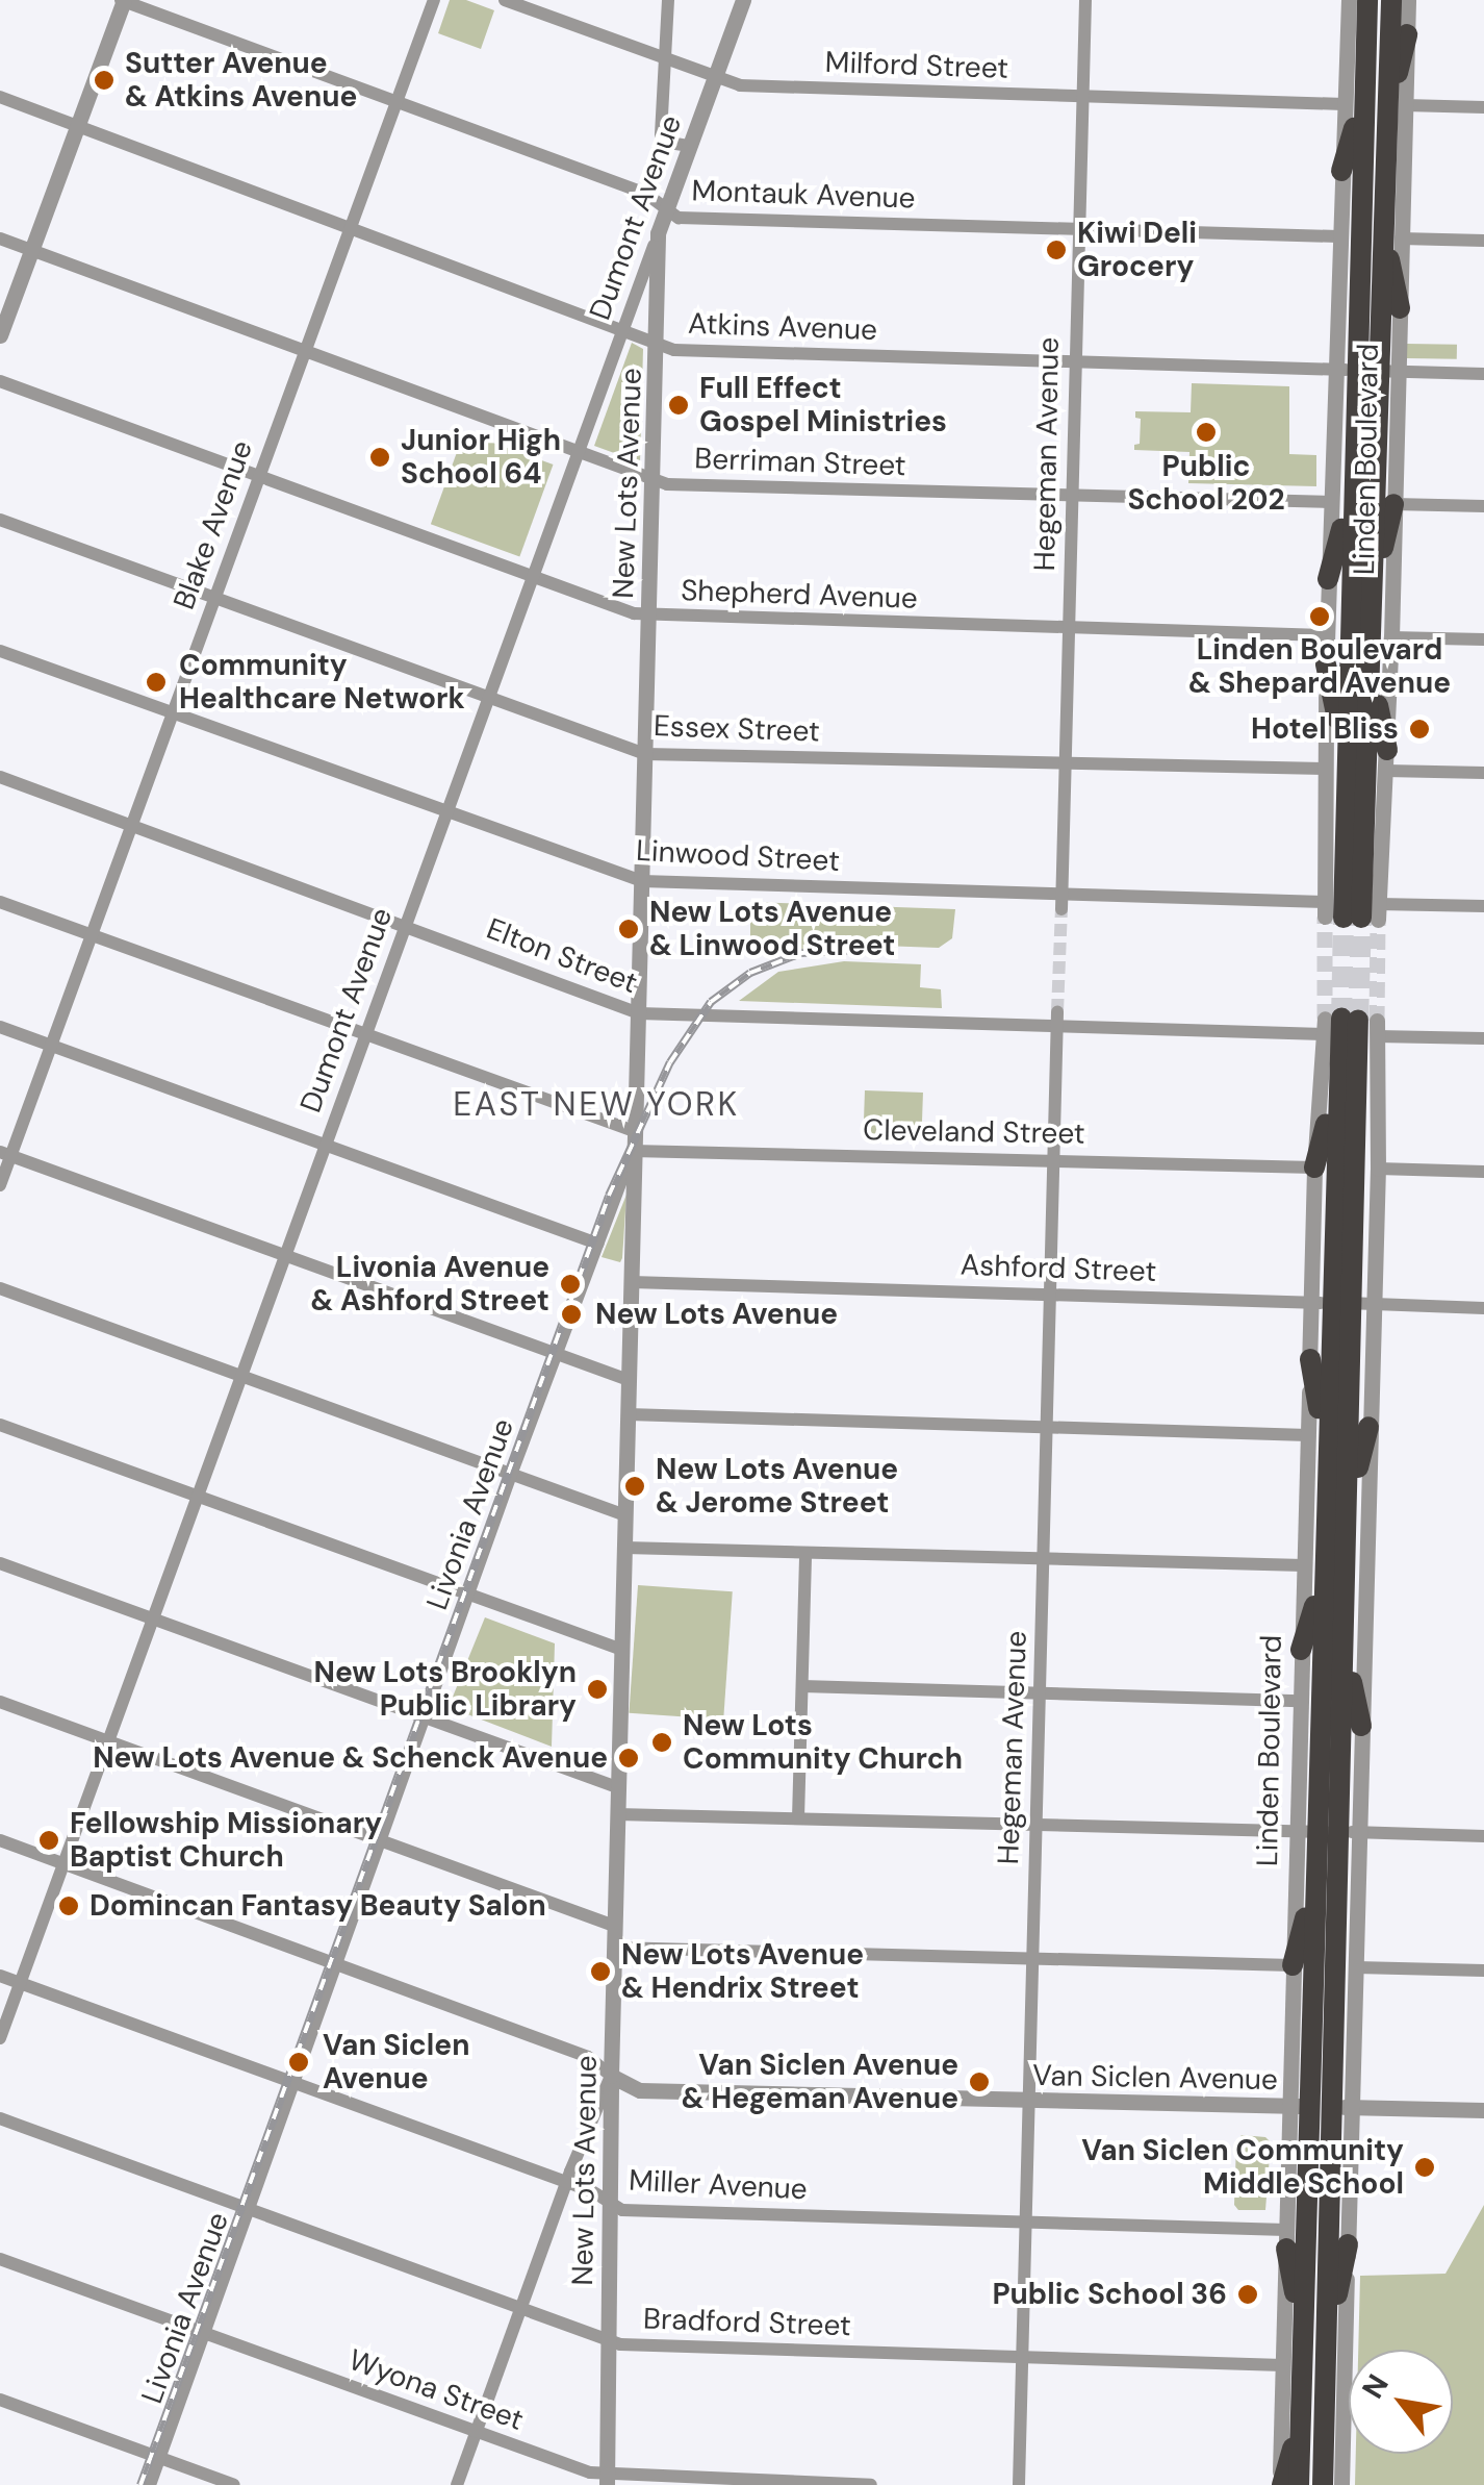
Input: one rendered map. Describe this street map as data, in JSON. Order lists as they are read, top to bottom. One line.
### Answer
{"streets":{"highway":["Linden Boulevard"],"street":["Milford Street","Montauk Avenue","Dumont Avenue","Atkins Avenue","Hegeman Avenue","Berriman Street","New Lots Avenue","Blake Avenue","Shepherd Avenue","Essex Street","Linwood Street","Elton Street","Cleveland Street","Ashford Street","Livonia Avenue","Van Siclen Avenue","Miller Avenue","Bradford Street","Wyona Street"]},"crossings":[["Milford Street","Dumont Avenue"],["Milford Street","Hegeman Avenue"],["Milford Street","Linden Boulevard"],["Montauk Avenue","Dumont Avenue"],["Montauk Avenue","Hegeman Avenue"],["Montauk Avenue","Linden Boulevard"],["Montauk Avenue","Blake Avenue"],["Dumont Avenue","Atkins Avenue"],["Dumont Avenue","Berriman Street"],["Dumont Avenue","New Lots Avenue"],["Dumont Avenue","Shepherd Avenue"],["Dumont Avenue","Essex Street"],["Dumont Avenue","Linwood Street"],["Dumont Avenue","Elton Street"],["Dumont Avenue","Van Siclen Avenue"],["Dumont Avenue","Miller Avenue"],["Atkins Avenue","Hegeman Avenue"],["Atkins Avenue","Linden Boulevard"],["Atkins Avenue","New Lots Avenue"],["Atkins Avenue","Blake Avenue"],["Hegeman Avenue","Berriman Street"],["Hegeman Avenue","Shepherd Avenue"],["Hegeman Avenue","Essex Street"],["Hegeman Avenue","Linwood Street"],["Hegeman Avenue","Elton Street"],["Hegeman Avenue","Cleveland Street"],["Hegeman Avenue","Ashford Street"],["Hegeman Avenue","Van Siclen Avenue"],["Hegeman Avenue","Miller Avenue"],["Hegeman Avenue","Bradford Street"],["Linden Boulevard","Berriman Street"],["Linden Boulevard","Shepherd Avenue"],["Linden Boulevard","Essex Street"],["Linden Boulevard","Linwood Street"],["Linden Boulevard","Elton Street"],["Linden Boulevard","Cleveland Street"],["Linden Boulevard","Ashford Street"],["Linden Boulevard","Van Siclen Avenue"],["Linden Boulevard","Miller Avenue"],["Linden Boulevard","Bradford Street"],["Berriman Street","New Lots Avenue"],["Berriman Street","Blake Avenue"],["New Lots Avenue","Shepherd Avenue"],["New Lots Avenue","Essex Street"],["New Lots Avenue","Linwood Street"],["New Lots Avenue","Elton Street"],["New Lots Avenue","Cleveland Street"],["New Lots Avenue","Ashford Street"],["New Lots Avenue","Livonia Avenue"],["New Lots Avenue","Van Siclen Avenue"],["New Lots Avenue","Miller Avenue"],["New Lots Avenue","Bradford Street"],["New Lots Avenue","Wyona Street"],["Blake Avenue","Shepherd Avenue"],["Blake Avenue","Essex Street"],["Blake Avenue","Linwood Street"],["Blake Avenue","Elton Street"],["Cleveland Street","Livonia Avenue"],["Livonia Avenue","Van Siclen Avenue"],["Livonia Avenue","Miller Avenue"],["Livonia Avenue","Bradford Street"],["Livonia Avenue","Wyona Street"]],"districts":["EAST NEW YORK"],"places":["Sutter Avenue & Atkins Avenue","Kiwi Deli Grocery","Full Effect Gospel Ministries","Public School 202","Junior High School 64","Linden Boulevard & Shepard Avenue","Community Healthcare Network","Hotel Bliss","New Lots Avenue & Linwood Street","Livonia Avenue & Ashford Street","New Lots Avenue","New Lots Avenue & Jerome Street","New Lots Brooklyn Public Library","New Lots Community Church","New Lots Avenue & Schenck Avenue","Fellowship Missionary Baptist Church","Domincan Fantasy Beauty Salon","New Lots Avenue & Hendrix Street","Van Siclen Avenue","Van Siclen Avenue & Hegeman Avenue","Van Siclen Community Middle School","Public School 36"],"north":"top left"}
